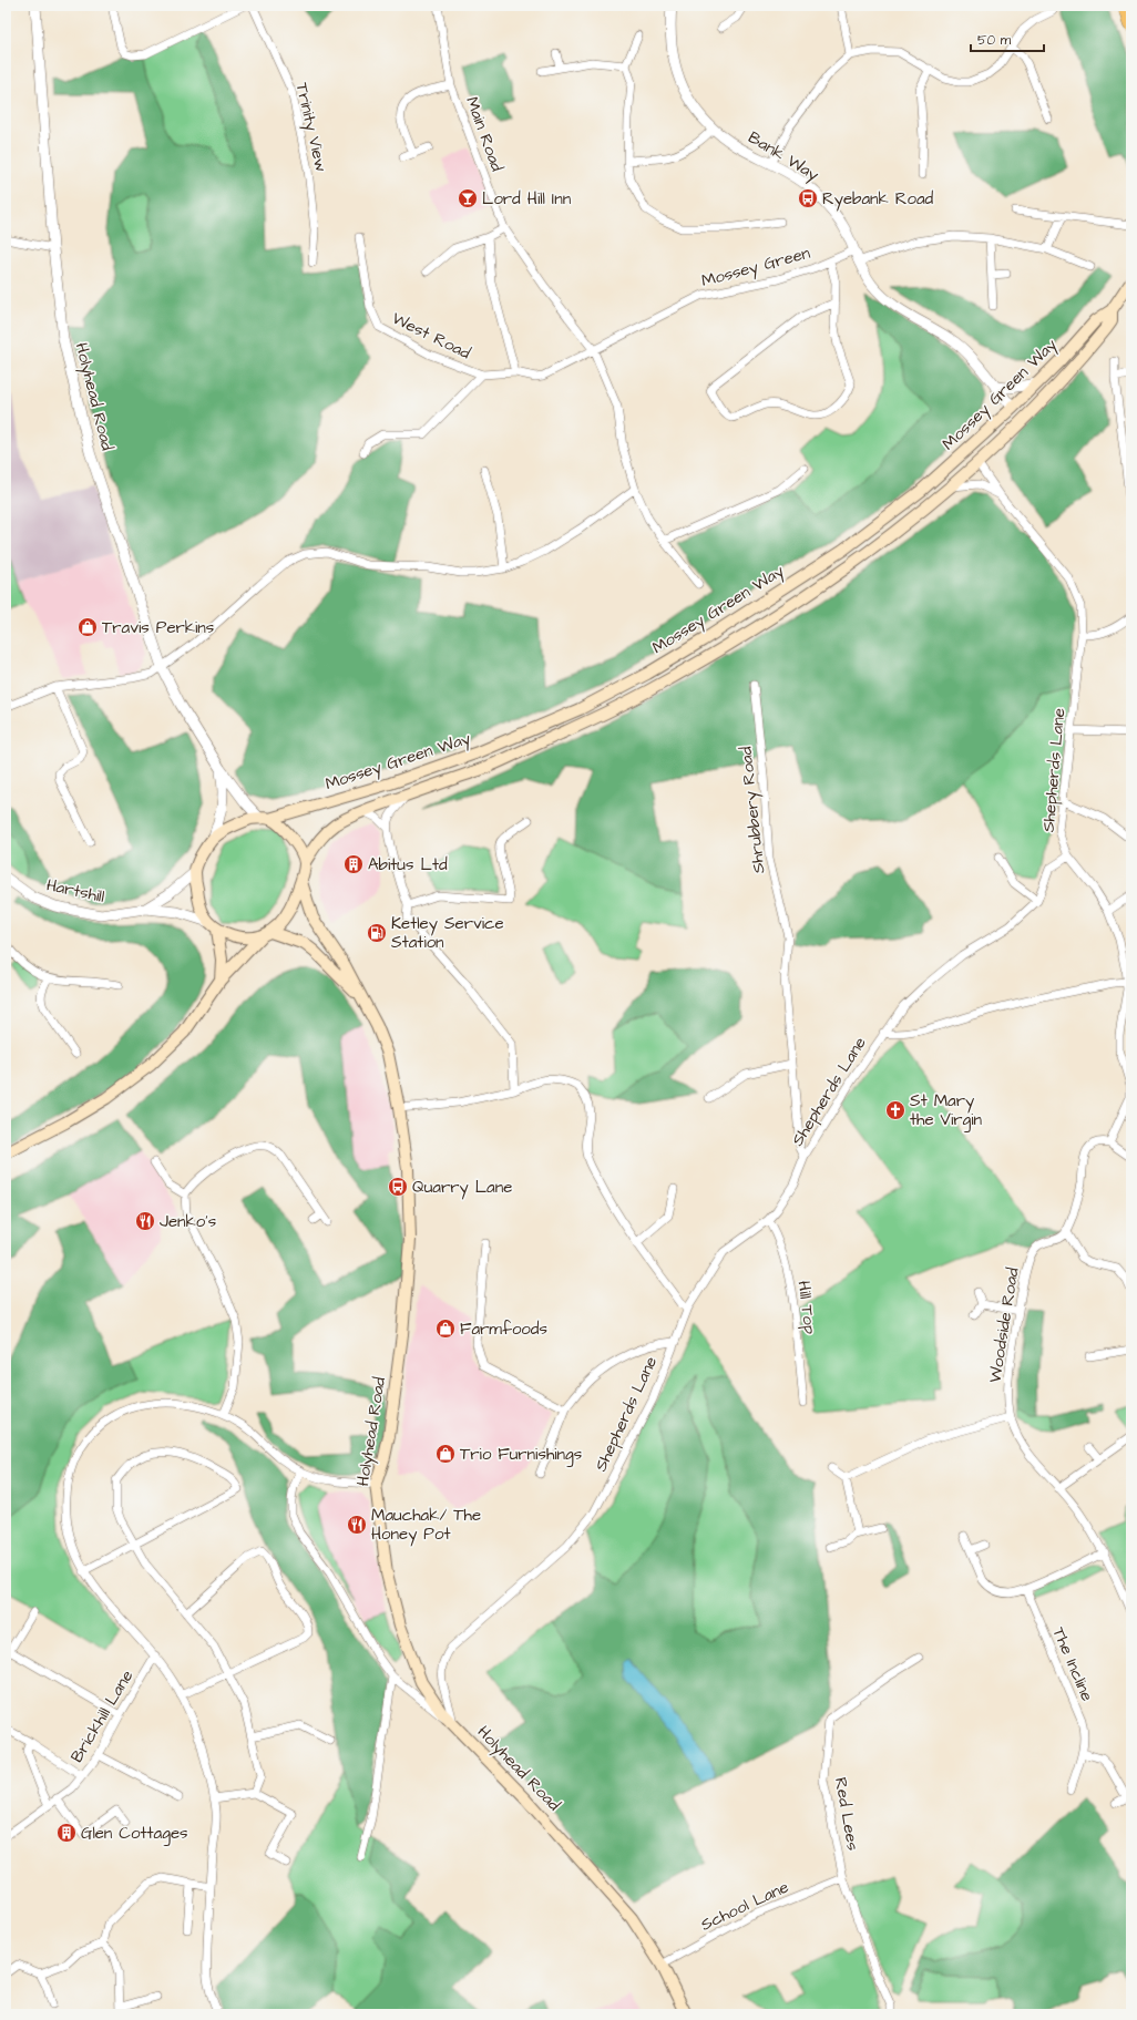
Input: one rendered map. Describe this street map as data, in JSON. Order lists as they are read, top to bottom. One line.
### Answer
{"streets":{"main road":["Mossey Green Way","Holyhead Road"],"street":["Trinity View","Main Road","Bank Way","Mossey Green","West Road","Shepherds Lane","Shrubbery Road","Hartshill","Hill Top","Woodside Road","The Incline","Brickhill Lane","Red Lees","School Lane"]},"crossings":[["Main Road","Mossey Green"],["Main Road","West Road"],["Bank Way","Mossey Green"],["Bank Way","Mossey Green Way"],["Mossey Green","West Road"],["Mossey Green Way","Holyhead Road"],["Mossey Green Way","Shepherds Lane"],["Mossey Green Way","Hartshill"],["Holyhead Road","Shepherds Lane"],["Holyhead Road","Hartshill"],["Holyhead Road","School Lane"],["Shepherds Lane","Shrubbery Road"],["Shepherds Lane","Hill Top"],["Red Lees","School Lane"]],"places":{"bar":["Lord Hill Inn"],"bus stop":["Ryebank Road","Quarry Lane"],"shop":["Travis Perkins","Farmfoods","Trio Furnishings"],"building":["Abitus Ltd","Glen Cottages"],"fuel station":["Ketley Service Station"],"church":["St Mary the Virgin"],"restaurant":["Jenko's","Mauchak/ The Honey Pot"]},"scale_bar":"50 m"}
